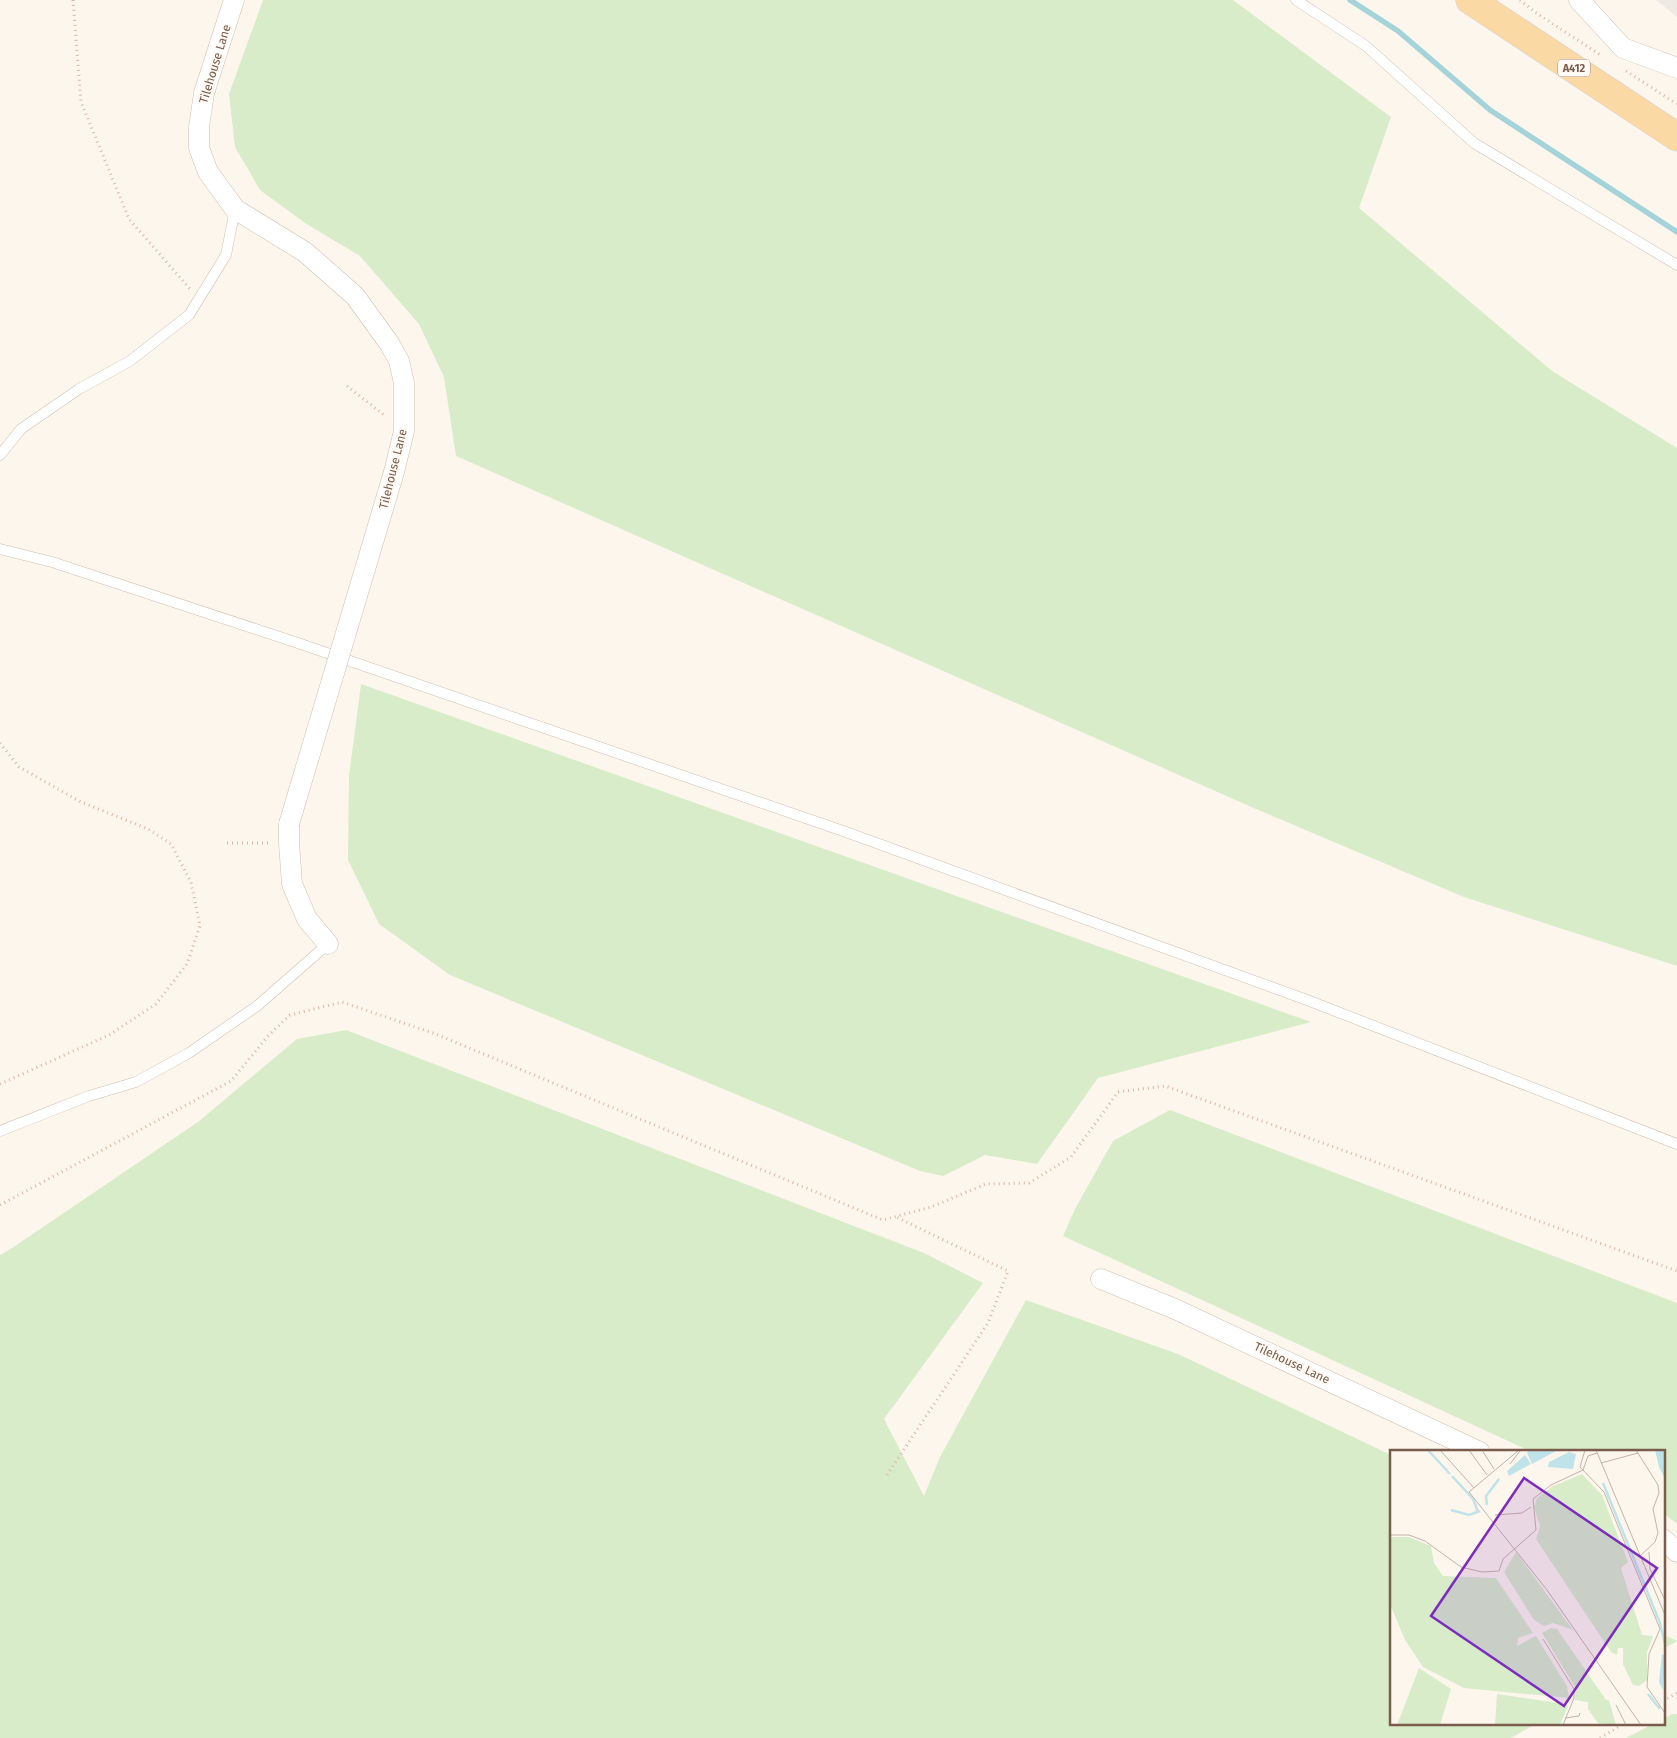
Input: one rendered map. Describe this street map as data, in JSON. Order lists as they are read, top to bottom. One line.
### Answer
{"streets":{"main road":["A412"],"street":["Tilehouse Lane"]}}
